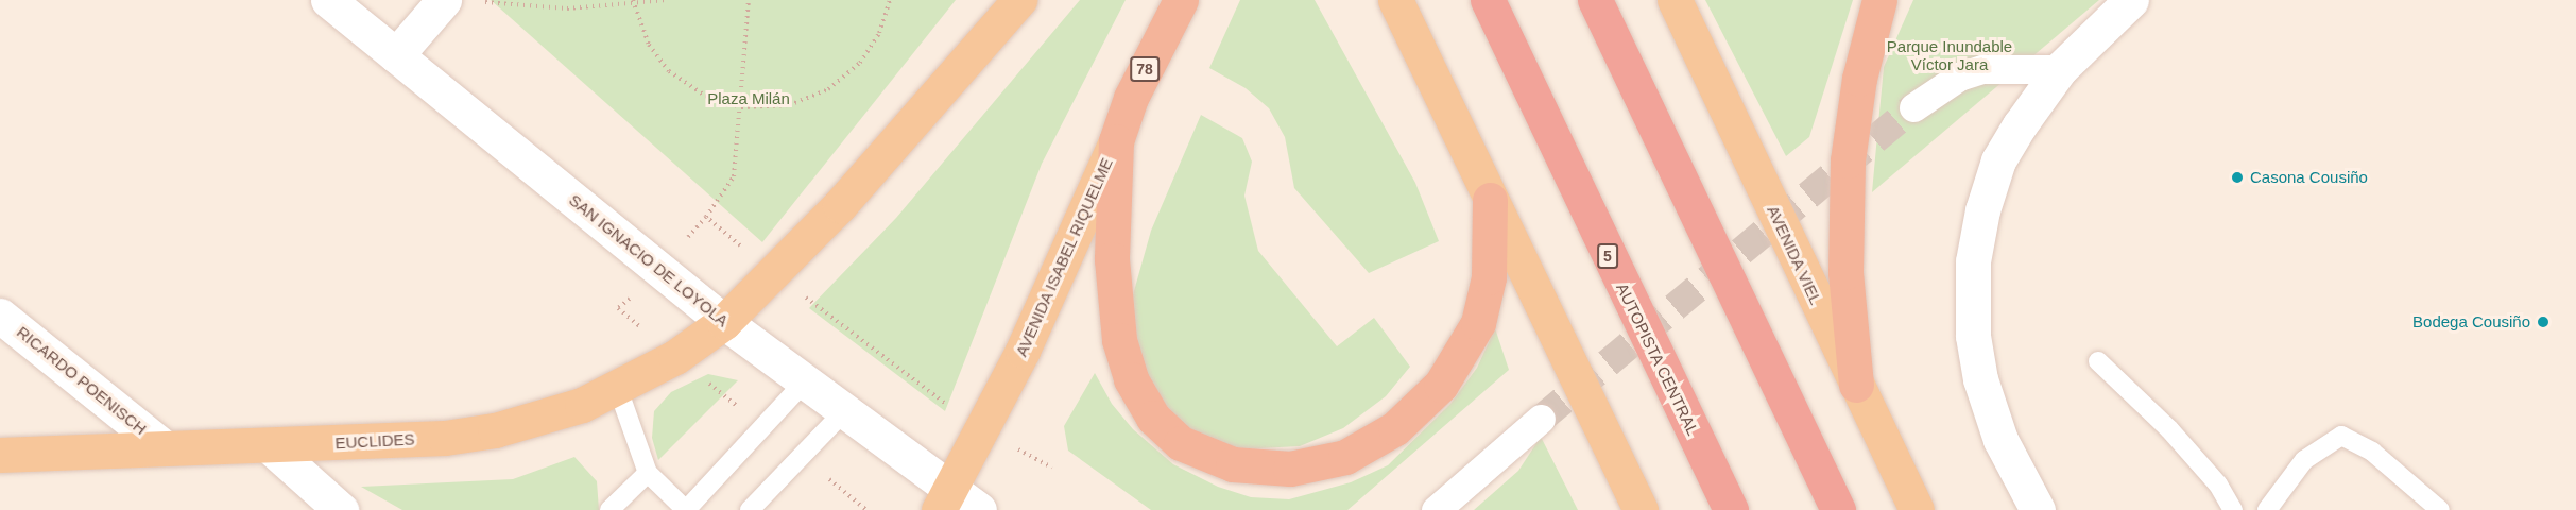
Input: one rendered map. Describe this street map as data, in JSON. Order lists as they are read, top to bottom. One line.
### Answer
{"streets":{"highway":["78","5","AVENIDA ISABEL RIQUELME","AUTOPISTA CENTRAL"],"main road":["AVENIDA VIEL","EUCLIDES"],"street":["SAN IGNACIO DE LOYOLA","RICARDO POENISCH"]},"crossings":[["AVENIDA ISABEL RIQUELME","SAN IGNACIO DE LOYOLA"],["SAN IGNACIO DE LOYOLA","EUCLIDES"],["RICARDO POENISCH","EUCLIDES"]],"parks":["Parque Inundable Víctor Jara","Plaza Milán"],"places":["Casona Cousiño","Bodega Cousiño"]}
